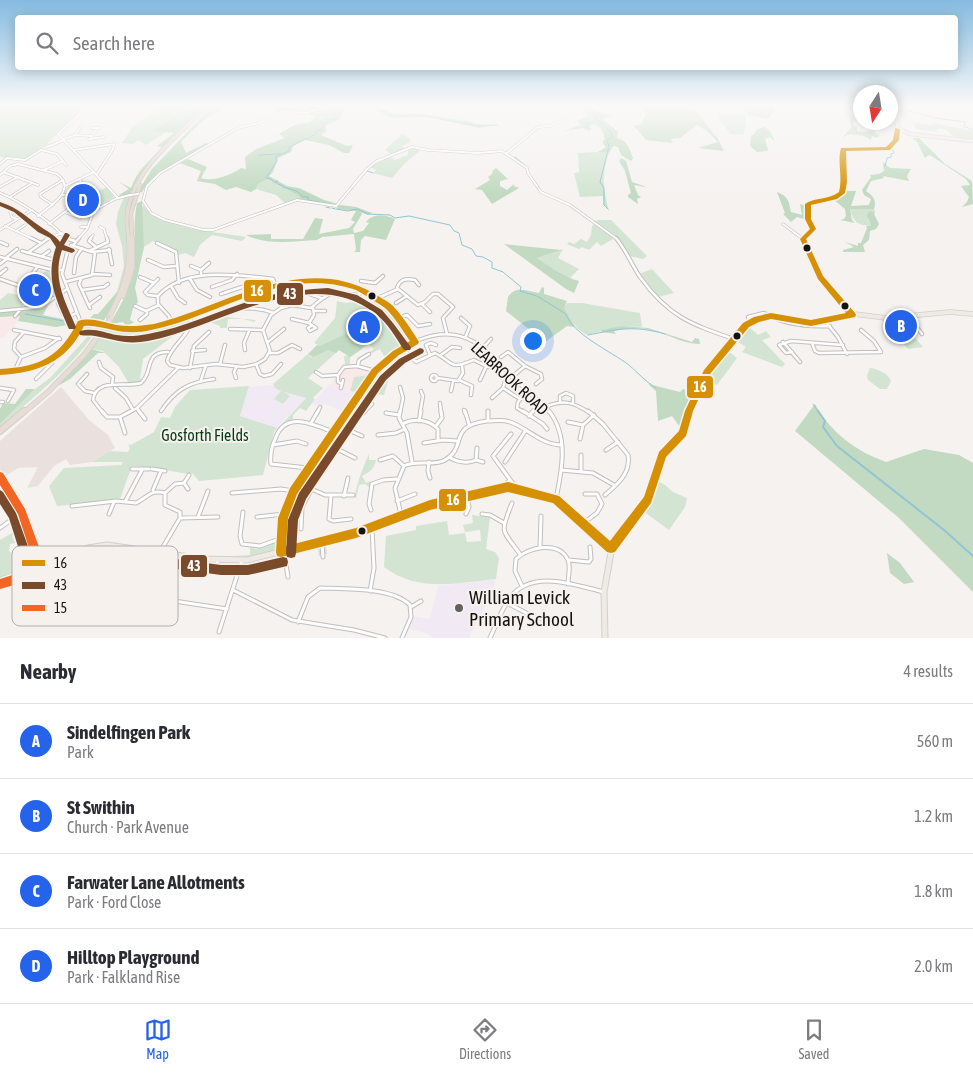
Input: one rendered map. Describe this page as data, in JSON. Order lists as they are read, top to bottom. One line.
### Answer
{"streets":{"street":["LEABROOK ROAD"]},"parks":["Gosforth Fields"],"places":["William Levick Primary School"],"lines":["transit line 16","transit line 43","transit line 15"],"legend":["16","43","15"],"north":"bottom","page":{"search":"Search here","pins":["D","C","B","A"],"heading":["Nearby","4 results"],"list":[{"mark":"A","name":"Sindelfingen Park","note":"Park","value":"560 m"},{"mark":"B","name":"St Swithin","note":"Church · Park Avenue","value":"1.2 km"},{"mark":"C","name":"Farwater Lane Allotments","note":"Park · Ford Close","value":"1.8 km"},{"mark":"D","name":"Hilltop Playground","note":"Park · Falkland Rise","value":"2.0 km"}],"nav":["Map","Directions","Saved"]}}
